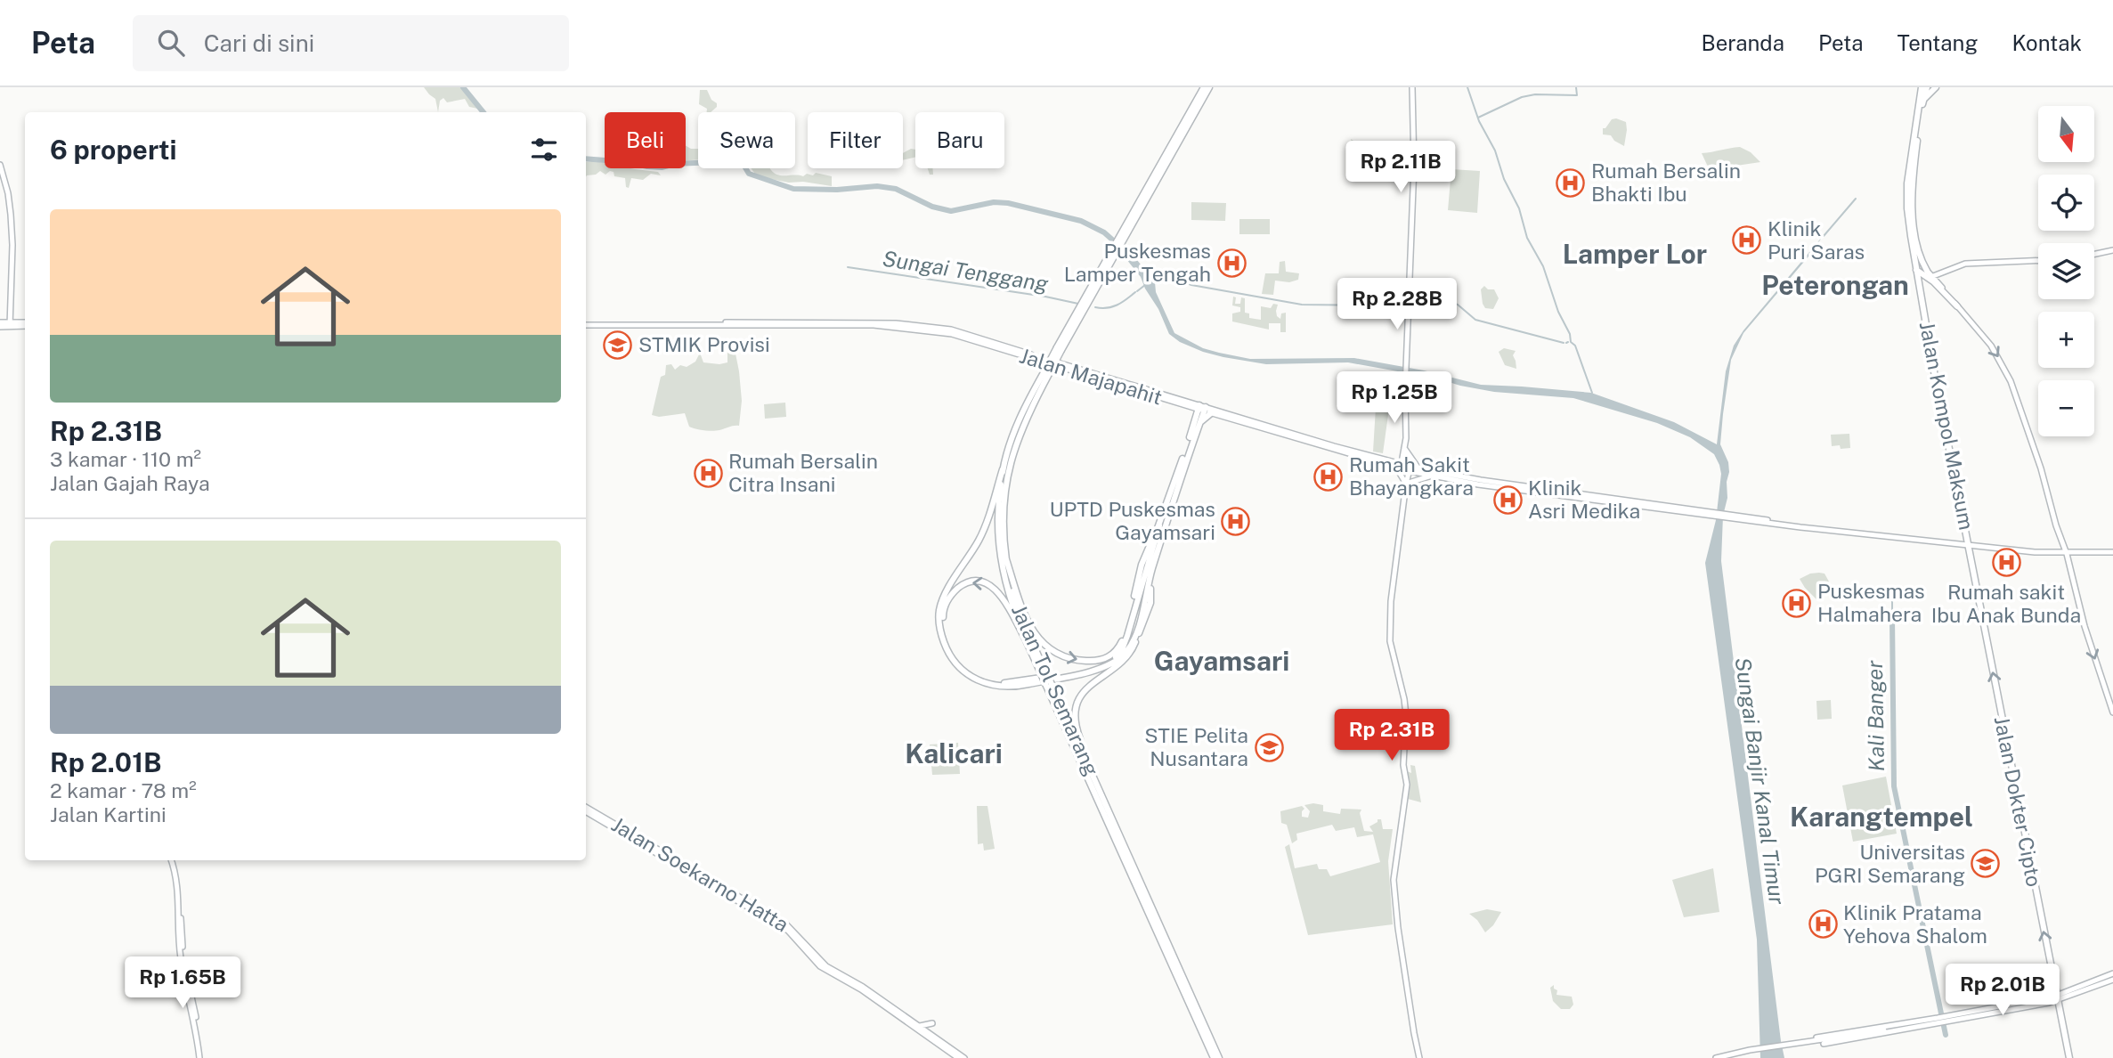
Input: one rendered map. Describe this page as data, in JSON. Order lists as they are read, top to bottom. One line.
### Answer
{"streets":{"highway":["Jalan Kompol Maksum","Jalan Tol Semarang","Jalan Dokter Cipto"],"main road":["Jalan Majapahit","Jalan Soekarno Hatta"]},"crossings":[["Jalan Kompol Maksum","Jalan Dokter Cipto"]],"one_way":["Jalan Dokter Cipto"],"districts":["Lamper Lor","Peterongan","Gayamsari","Kalicari","Karangtempel"],"water":["Sungai Tenggang","Kali Banger","Sungai Banjir Kanal Timur"],"places":{"hospital":["Rumah Bersalin Bhakti Ibu","Klinik Puri Saras","Puskesmas Lamper Tengah","Rumah Bersalin Citra Insani","Rumah Sakit Bhayangkara","Klinik Asri Medika","UPTD Puskesmas Gayamsari","Rumah sakit Ibu Anak Bunda","Puskesmas Halmahera","Klinik Pratama Yehova Shalom"],"school or university":["STMIK Provisi","STIE Pelita Nusantara","Universitas PGRI Semarang"]},"north":"bottom","page":{"header":"Peta","search":"Cari di sini","nav":["Beranda","Peta","Tentang","Kontak"],"map_buttons":["+","−"],"chip":["Beli","Sewa","Filter","Baru"],"heading":"6 properti","price":["Rp 2.11B","Rp 2.28B","Rp 1.25B","Rp 2.31B","Rp 1.65B","Rp 2.01B"],"list":[{"name":"Rp 2.31B","note":"3 kamar · 110 m² · Jalan Gajah Raya"},{"name":"Rp 2.01B","note":"2 kamar · 78 m² · Jalan Kartini"}]}}
